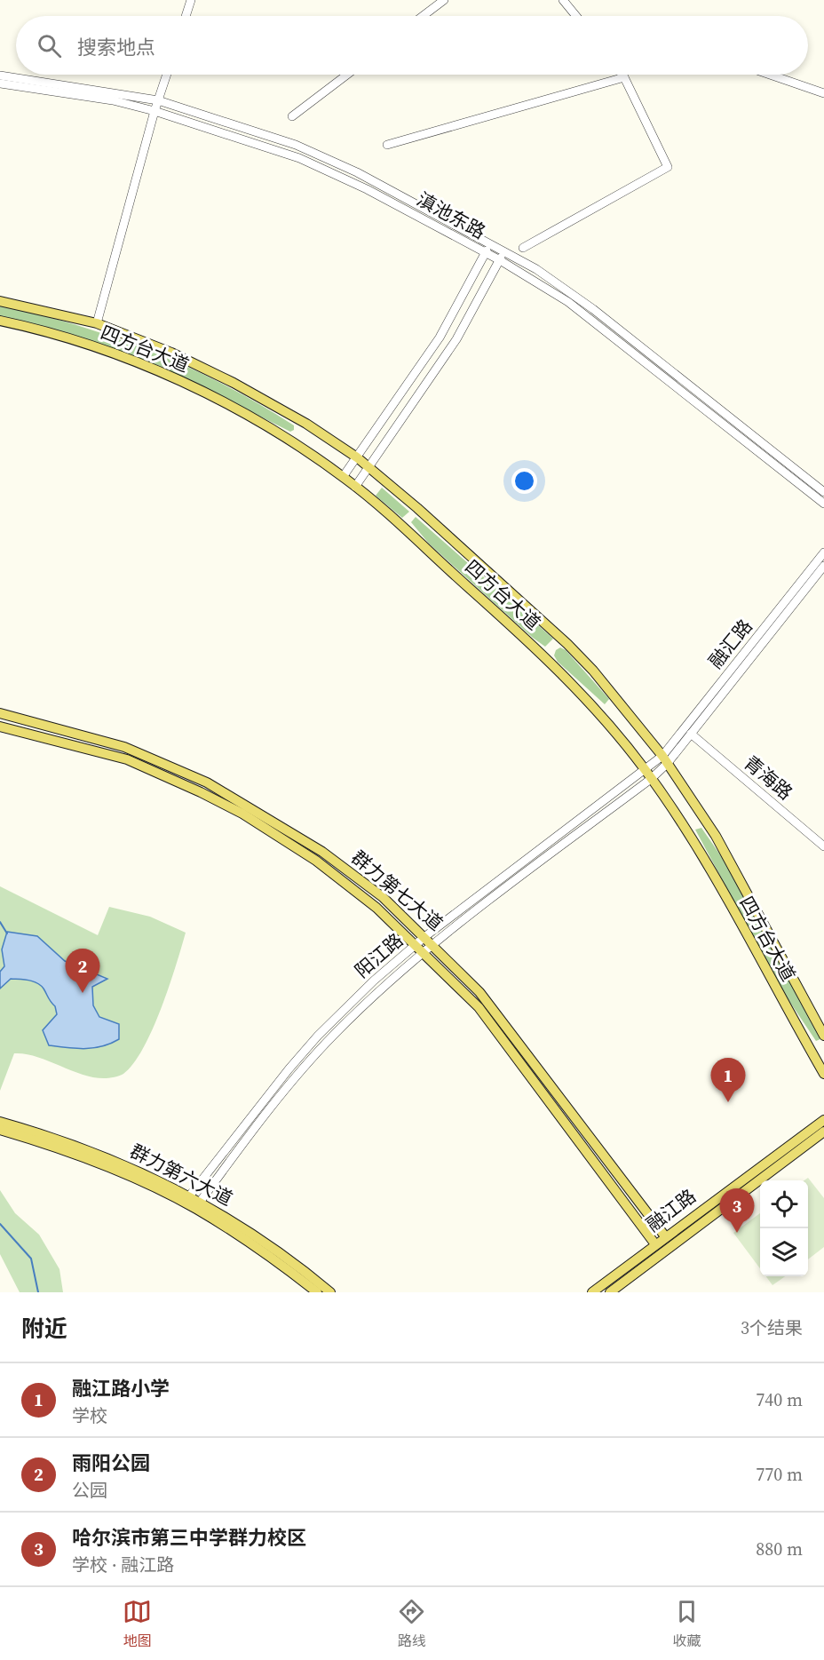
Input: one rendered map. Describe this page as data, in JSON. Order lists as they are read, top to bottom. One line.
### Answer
{"streets":{"main road":["四方台大道","群力第七大道","群力第六大道","融江路"],"street":["滇池东路","融汇路","青海路","阳江路"]},"crossings":[["四方台大道","融汇路"],["四方台大道","阳江路"],["融汇路","青海路"],["融汇路","阳江路"],["群力第七大道","阳江路"],["群力第七大道","融江路"],["阳江路","群力第六大道"]],"page":{"search":"搜索地点","pins":["2","1","3"],"heading":["附近","3个结果"],"list":[{"mark":"1","name":"融江路小学","note":"学校","value":"740 m"},{"mark":"2","name":"雨阳公园","note":"公园","value":"770 m"},{"mark":"3","name":"哈尔滨市第三中学群力校区","note":"学校 · 融江路","value":"880 m"}],"nav":["地图","路线","收藏"]}}
